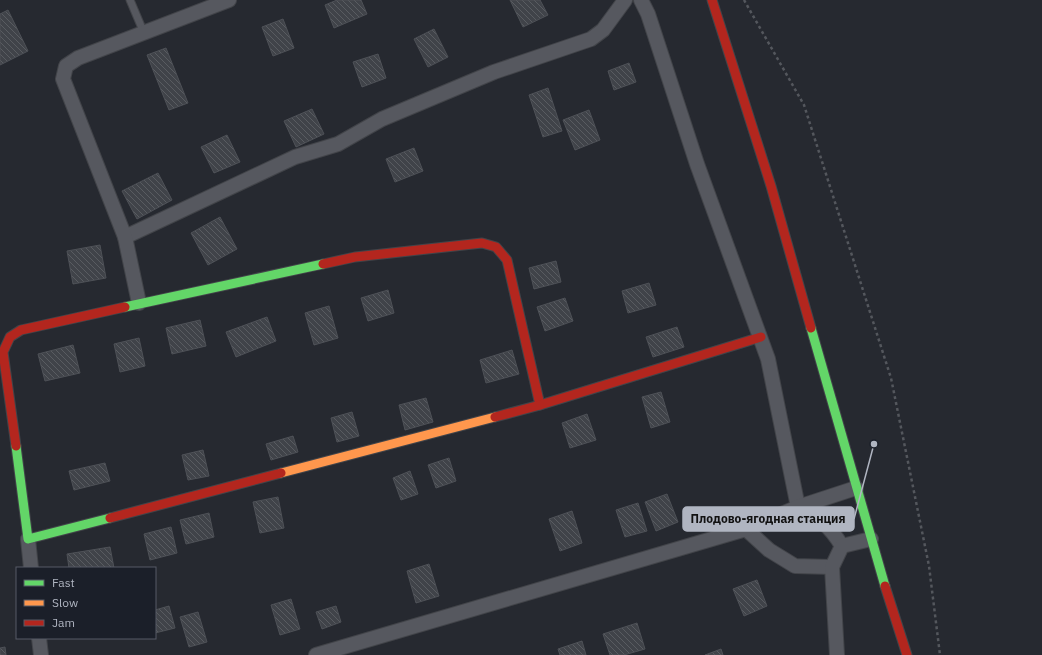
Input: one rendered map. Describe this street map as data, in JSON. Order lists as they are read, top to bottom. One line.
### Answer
{"places":["Плодово-ягодная станция"],"legend":["Fast","Slow","Jam"]}
